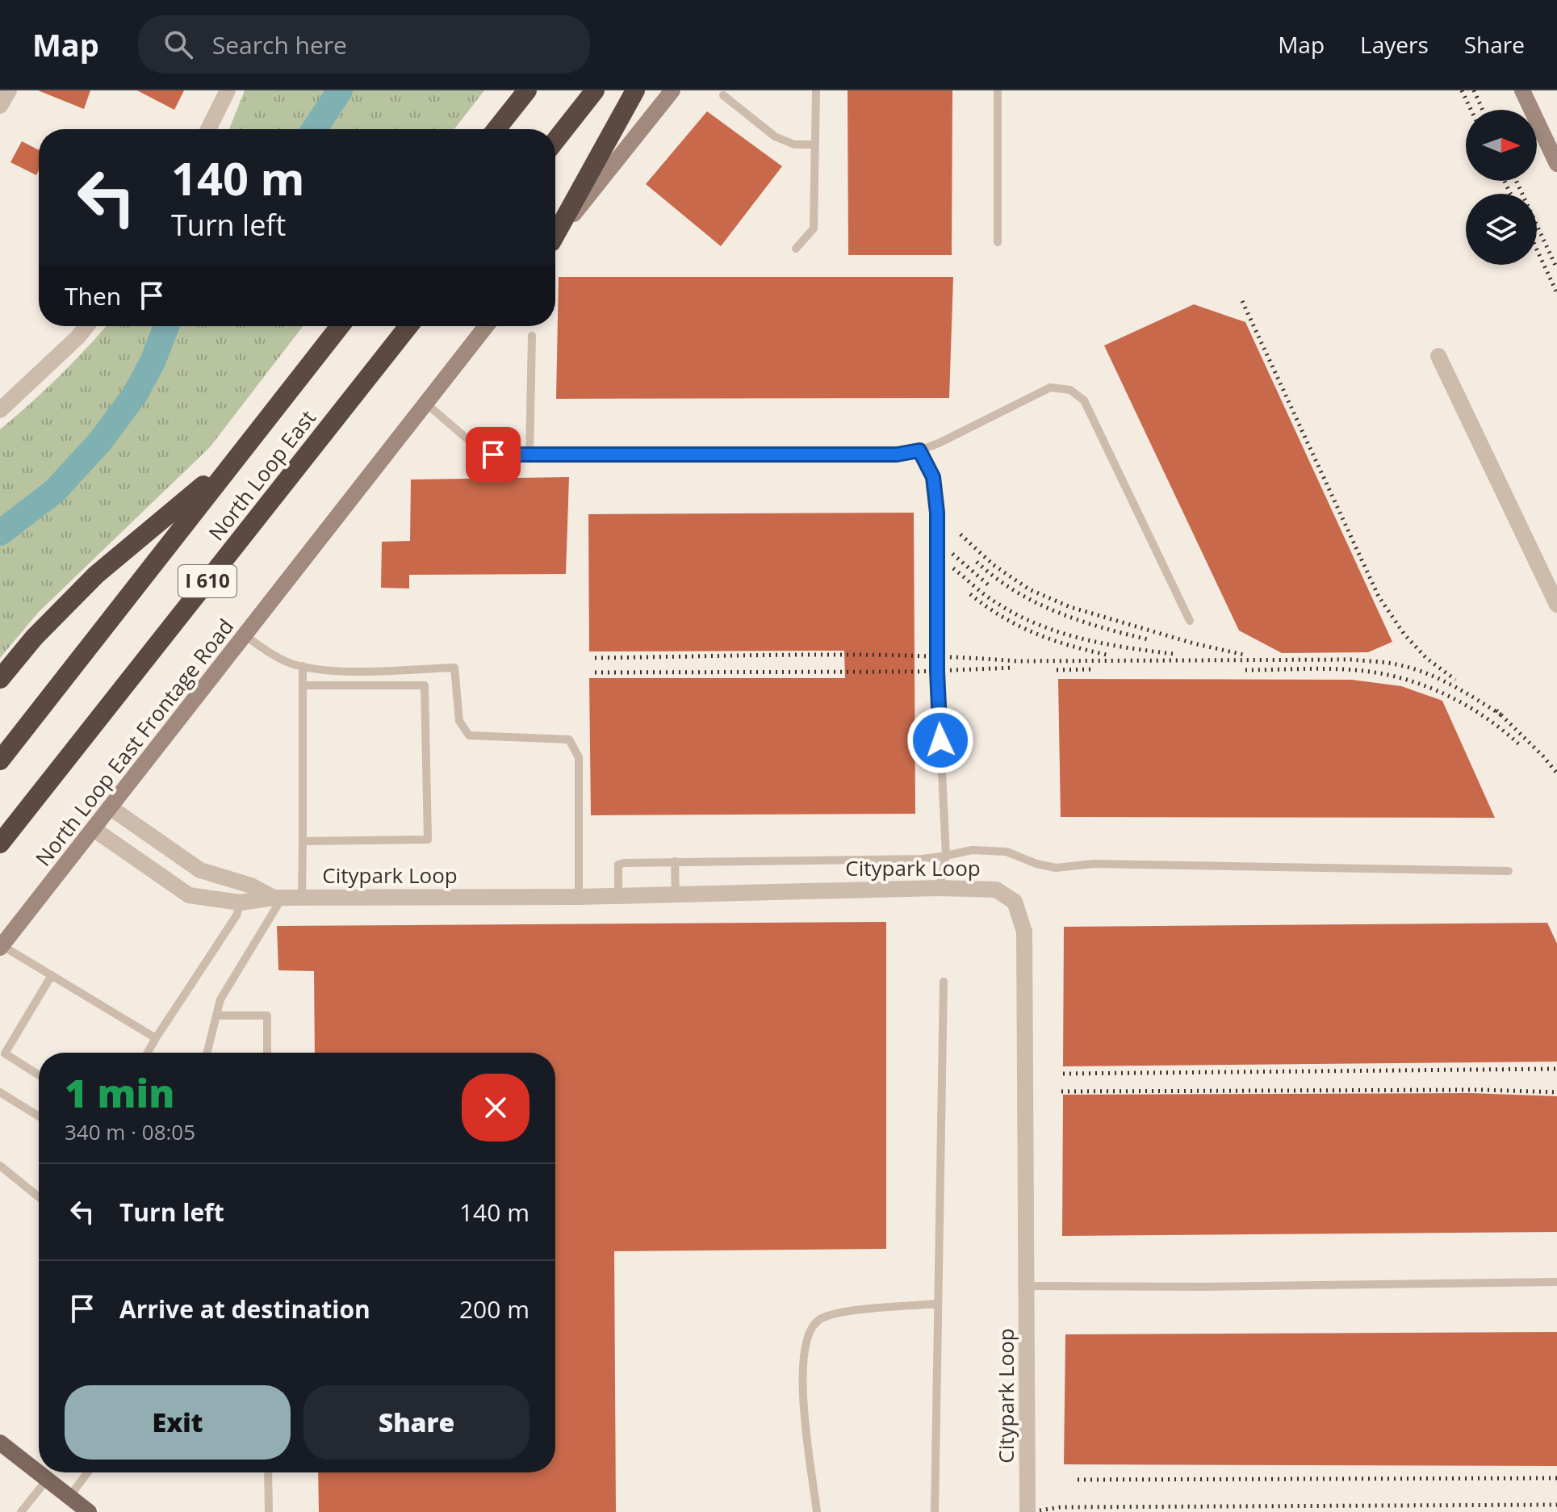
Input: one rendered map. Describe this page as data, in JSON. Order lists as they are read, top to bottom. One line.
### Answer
{"streets":{"highway":["North Loop East","I 610"],"main road":["North Loop East Frontage Road"],"street":["Citypark Loop"]},"crossings":[["North Loop East Frontage Road","Citypark Loop"]],"north":"right","page":{"header":"Map","search":"Search here","nav":["Map","Layers","Share"],"turn":["140 m","Turn left"],"then":"Then","heading":["1 min","340 m · 08:05"],"list":[{"name":"Turn left","value":"140 m"},{"name":"Arrive at destination","value":"200 m"}],"buttons":["Exit","Share"]}}
